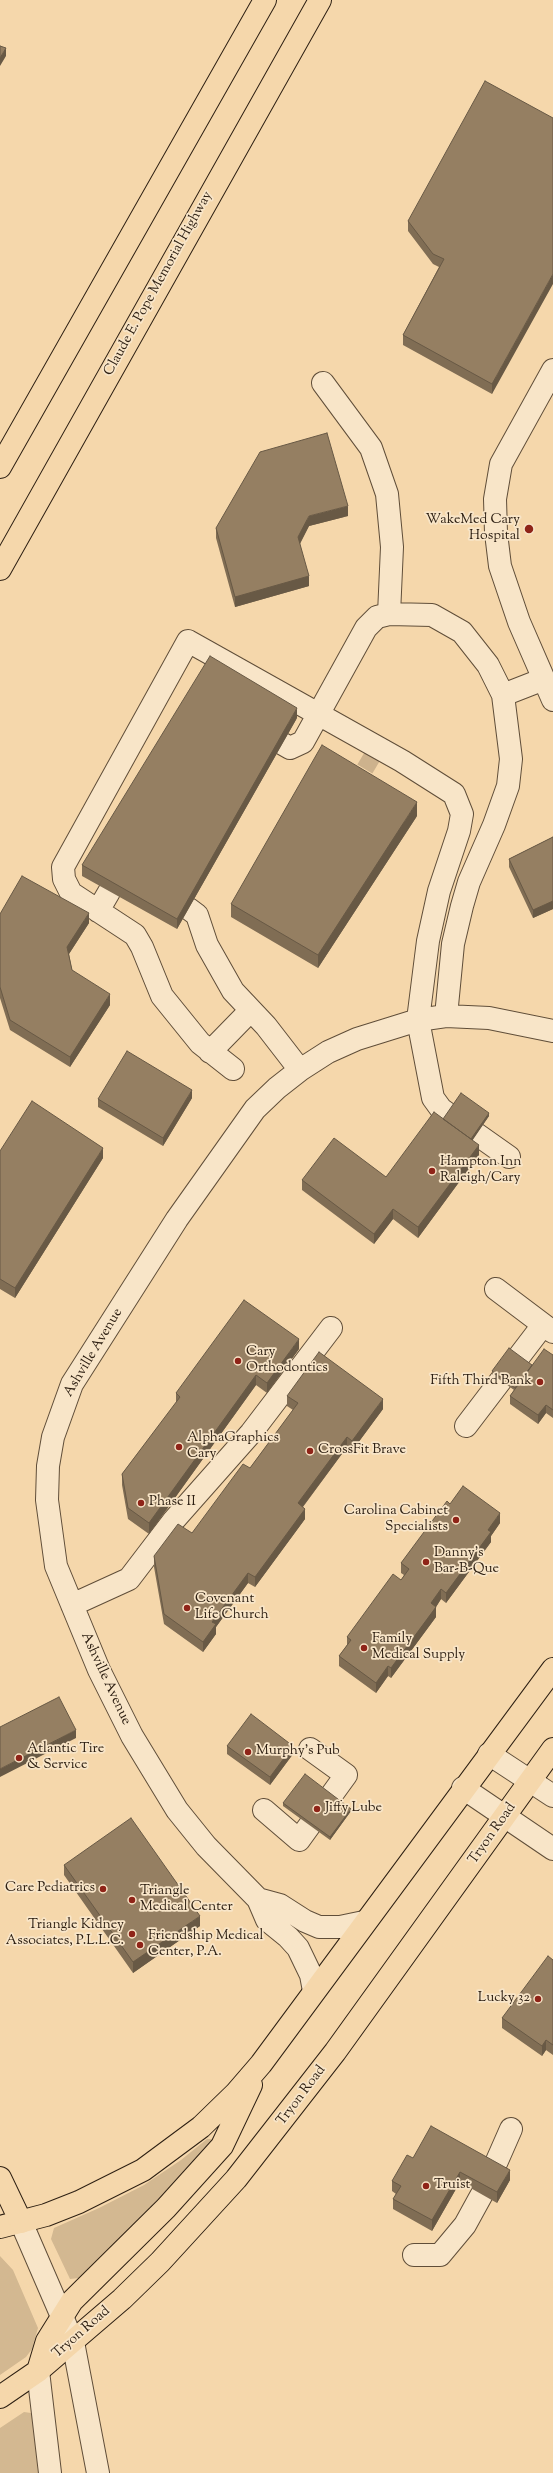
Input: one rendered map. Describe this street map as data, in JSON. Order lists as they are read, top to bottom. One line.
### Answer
{"streets":{"main road":["Claude E. Pope Memorial Highway","Tryon Road"],"street":["Ashville Avenue"]},"places":["WakeMed Cary Hospital","Hampton Inn Raleigh/Cary","Cary Orthodontics","Fifth Third Bank","AlphaGraphics Cary","CrossFit Brave","Phase II","Carolina Cabinet Specialists","Danny's Bar-B-Que","Covenant Life Church","Family Medical Supply","Murphy's Pub","Atlantic Tire & Service","Jiffy Lube","Care Pediatrics","Triangle Medical Center","Triangle Kidney Associates, P.L.L.C.","Friendship Medical Center, P.A.","Lucky 32","Truist"]}
